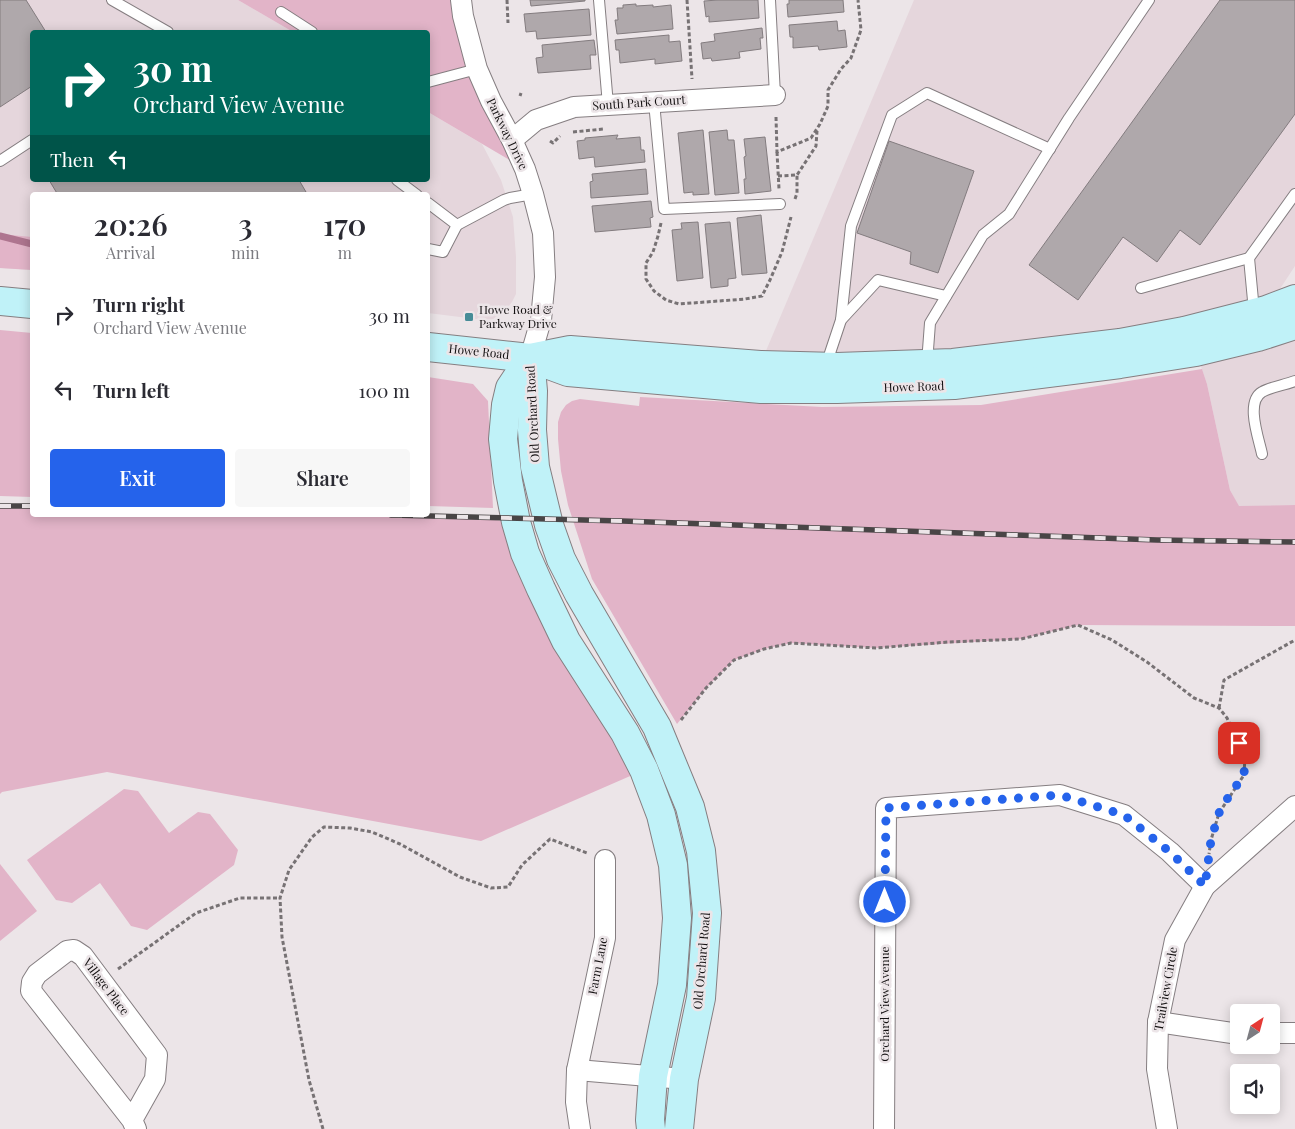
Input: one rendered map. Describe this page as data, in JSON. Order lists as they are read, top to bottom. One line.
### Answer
{"streets":{"street":["South Park Court","Parkway Drive","Howe Road","Old Orchard Road","Farm Lane","Village Place","Trailview Circle","Orchard View Avenue"]},"crossings":[["South Park Court","Parkway Drive"],["Parkway Drive","Howe Road"],["Parkway Drive","Old Orchard Road"],["Howe Road","Old Orchard Road"],["Trailview Circle","Orchard View Avenue"]],"places":{"transit":["Howe Road & Parkway Drive"]},"north":"top right","page":{"turn":["30 m","Orchard View Avenue"],"then":"Then","eta":["20:26","Arrival","3","min","170","m"],"list":[{"name":"Turn right","note":"Orchard View Avenue","value":"30 m"},{"name":"Turn left","value":"100 m"}],"buttons":["Exit","Share"]}}
